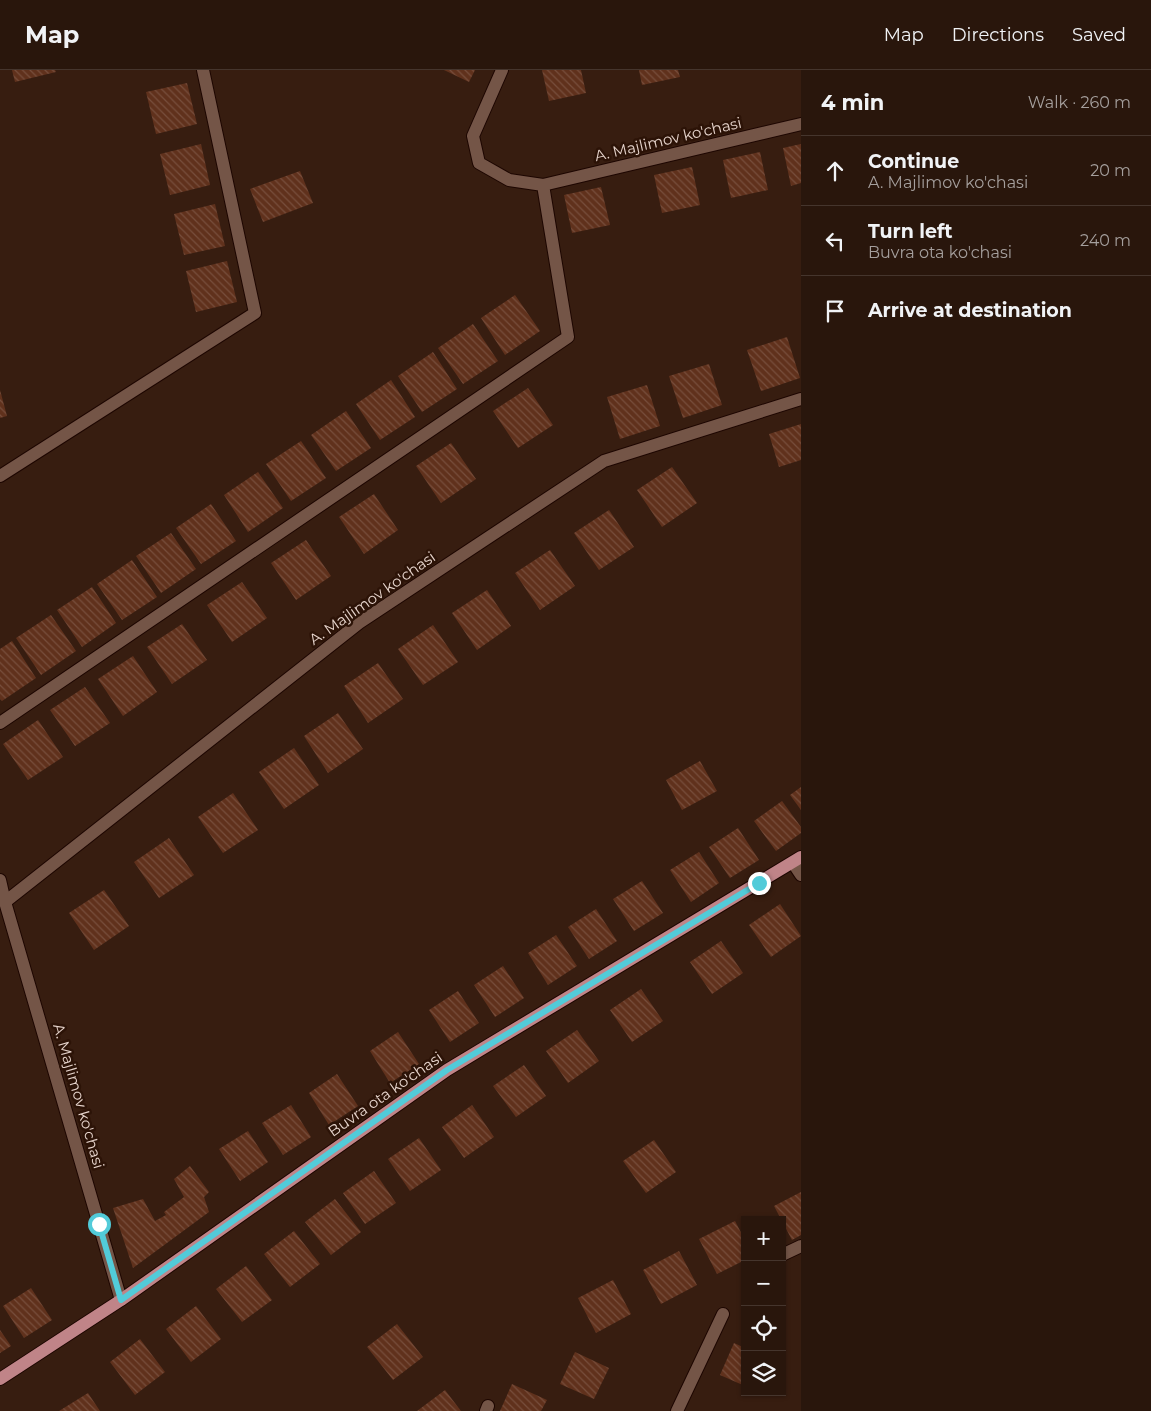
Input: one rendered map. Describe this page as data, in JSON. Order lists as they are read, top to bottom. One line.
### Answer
{"streets":{"main road":["Buvra ota ko'chasi"],"street":["A. Majlimov ko'chasi"]},"crossings":[["A. Majlimov ko'chasi","Buvra ota ko'chasi"]],"page":{"header":"Map","nav":["Map","Directions","Saved"],"heading":["4 min","Walk · 260 m"],"list":[["Continue","A. Majlimov ko'chasi","20 m"],["Turn left","Buvra ota ko'chasi","240 m"],"Arrive at destination"],"map_buttons":["+","−"]}}
